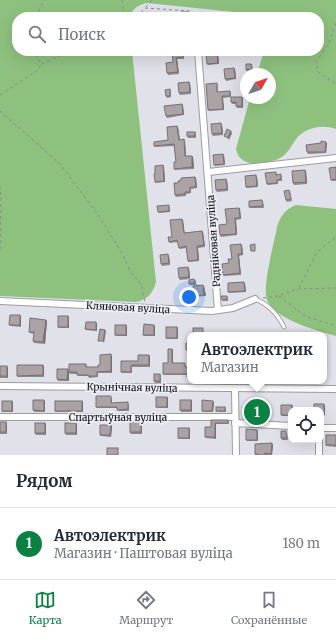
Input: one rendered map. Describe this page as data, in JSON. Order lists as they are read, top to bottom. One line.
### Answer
{"streets":{"street":["Радніковая вуліца","Кляновая вуліца","Крынічная вуліца","Спартыўная вуліца"]},"crossings":[["Радніковая вуліца","Кляновая вуліца"]],"north":"top right","page":{"search":"Поиск","popup":["Автоэлектрик","Магазин"],"pins":"1","heading":"Рядом","list":[{"mark":"1","name":"Автоэлектрик","note":"Магазин · Паштовая вуліца","value":"180 m"}],"nav":["Карта","Маршрут","Сохранённые"]}}
